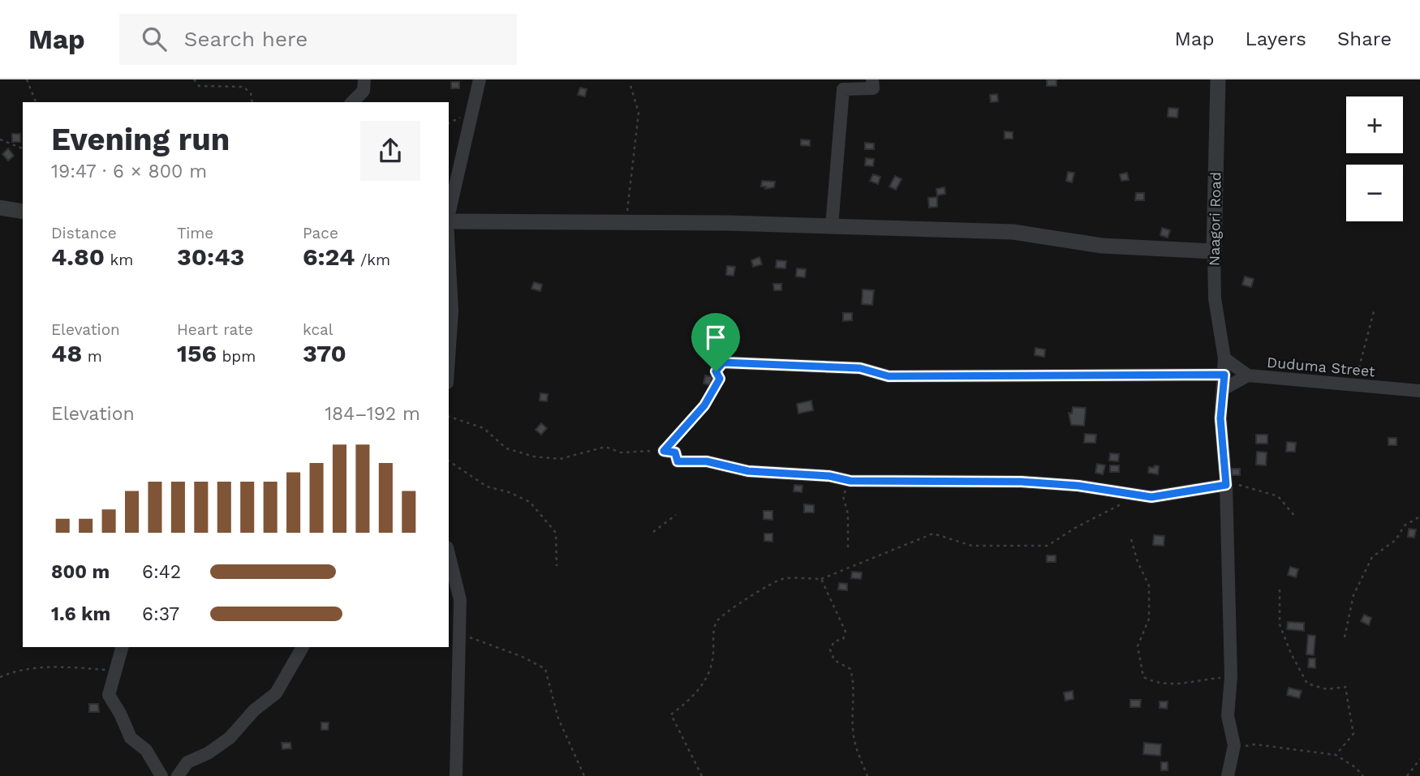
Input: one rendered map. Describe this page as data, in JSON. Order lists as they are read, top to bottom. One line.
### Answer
{"streets":{"street":["Naagori Road","Duduma Street"]},"crossings":[["Naagori Road","Duduma Street"]],"page":{"header":"Map","search":"Search here","nav":["Map","Layers","Share"],"map_buttons":["+","−"],"heading":["Evening run","19:47 · 6 × 800 m"],"stats":[["Distance","4.80 km"],["Time","30:43"],["Pace","6:24 /km"],["Elevation","48 m"],["Heart rate","156 bpm"],["kcal","370"]],"chart":["Elevation","184–192 m"],"list":[{"name":"800 m","note":"6:42"},{"name":"1.6 km","note":"6:37"}]}}
